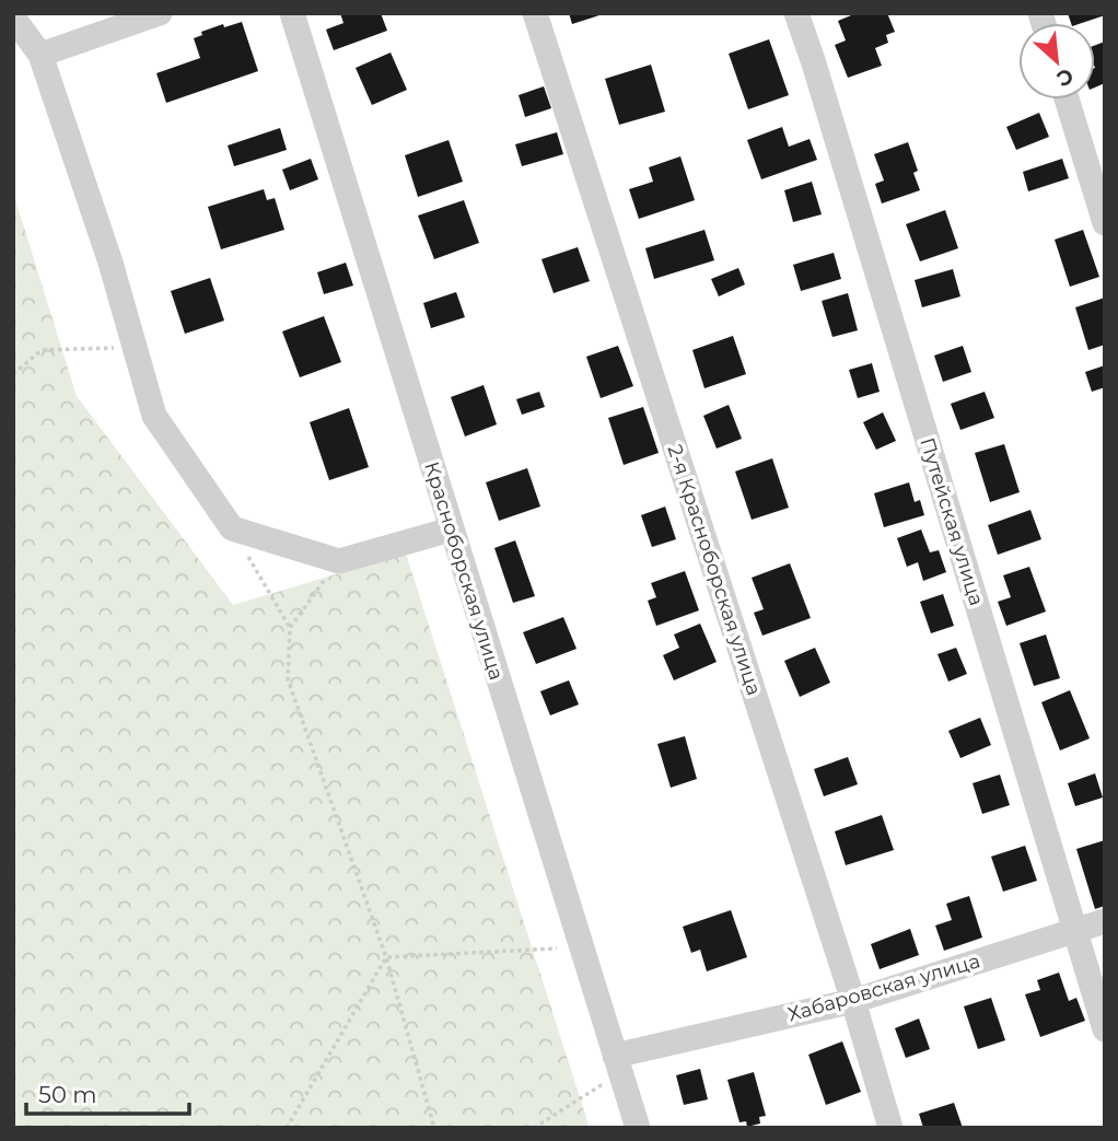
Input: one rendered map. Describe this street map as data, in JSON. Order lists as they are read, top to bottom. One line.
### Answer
{"streets":{"street":["Путейская улица","2-я Красноборская улица","Красноборская улица","Хабаровская улица"]},"crossings":[["Путейская улица","Хабаровская улица"],["2-я Красноборская улица","Хабаровская улица"],["Красноборская улица","Хабаровская улица"]],"scale_bar":"50 m","north":"bottom right"}
